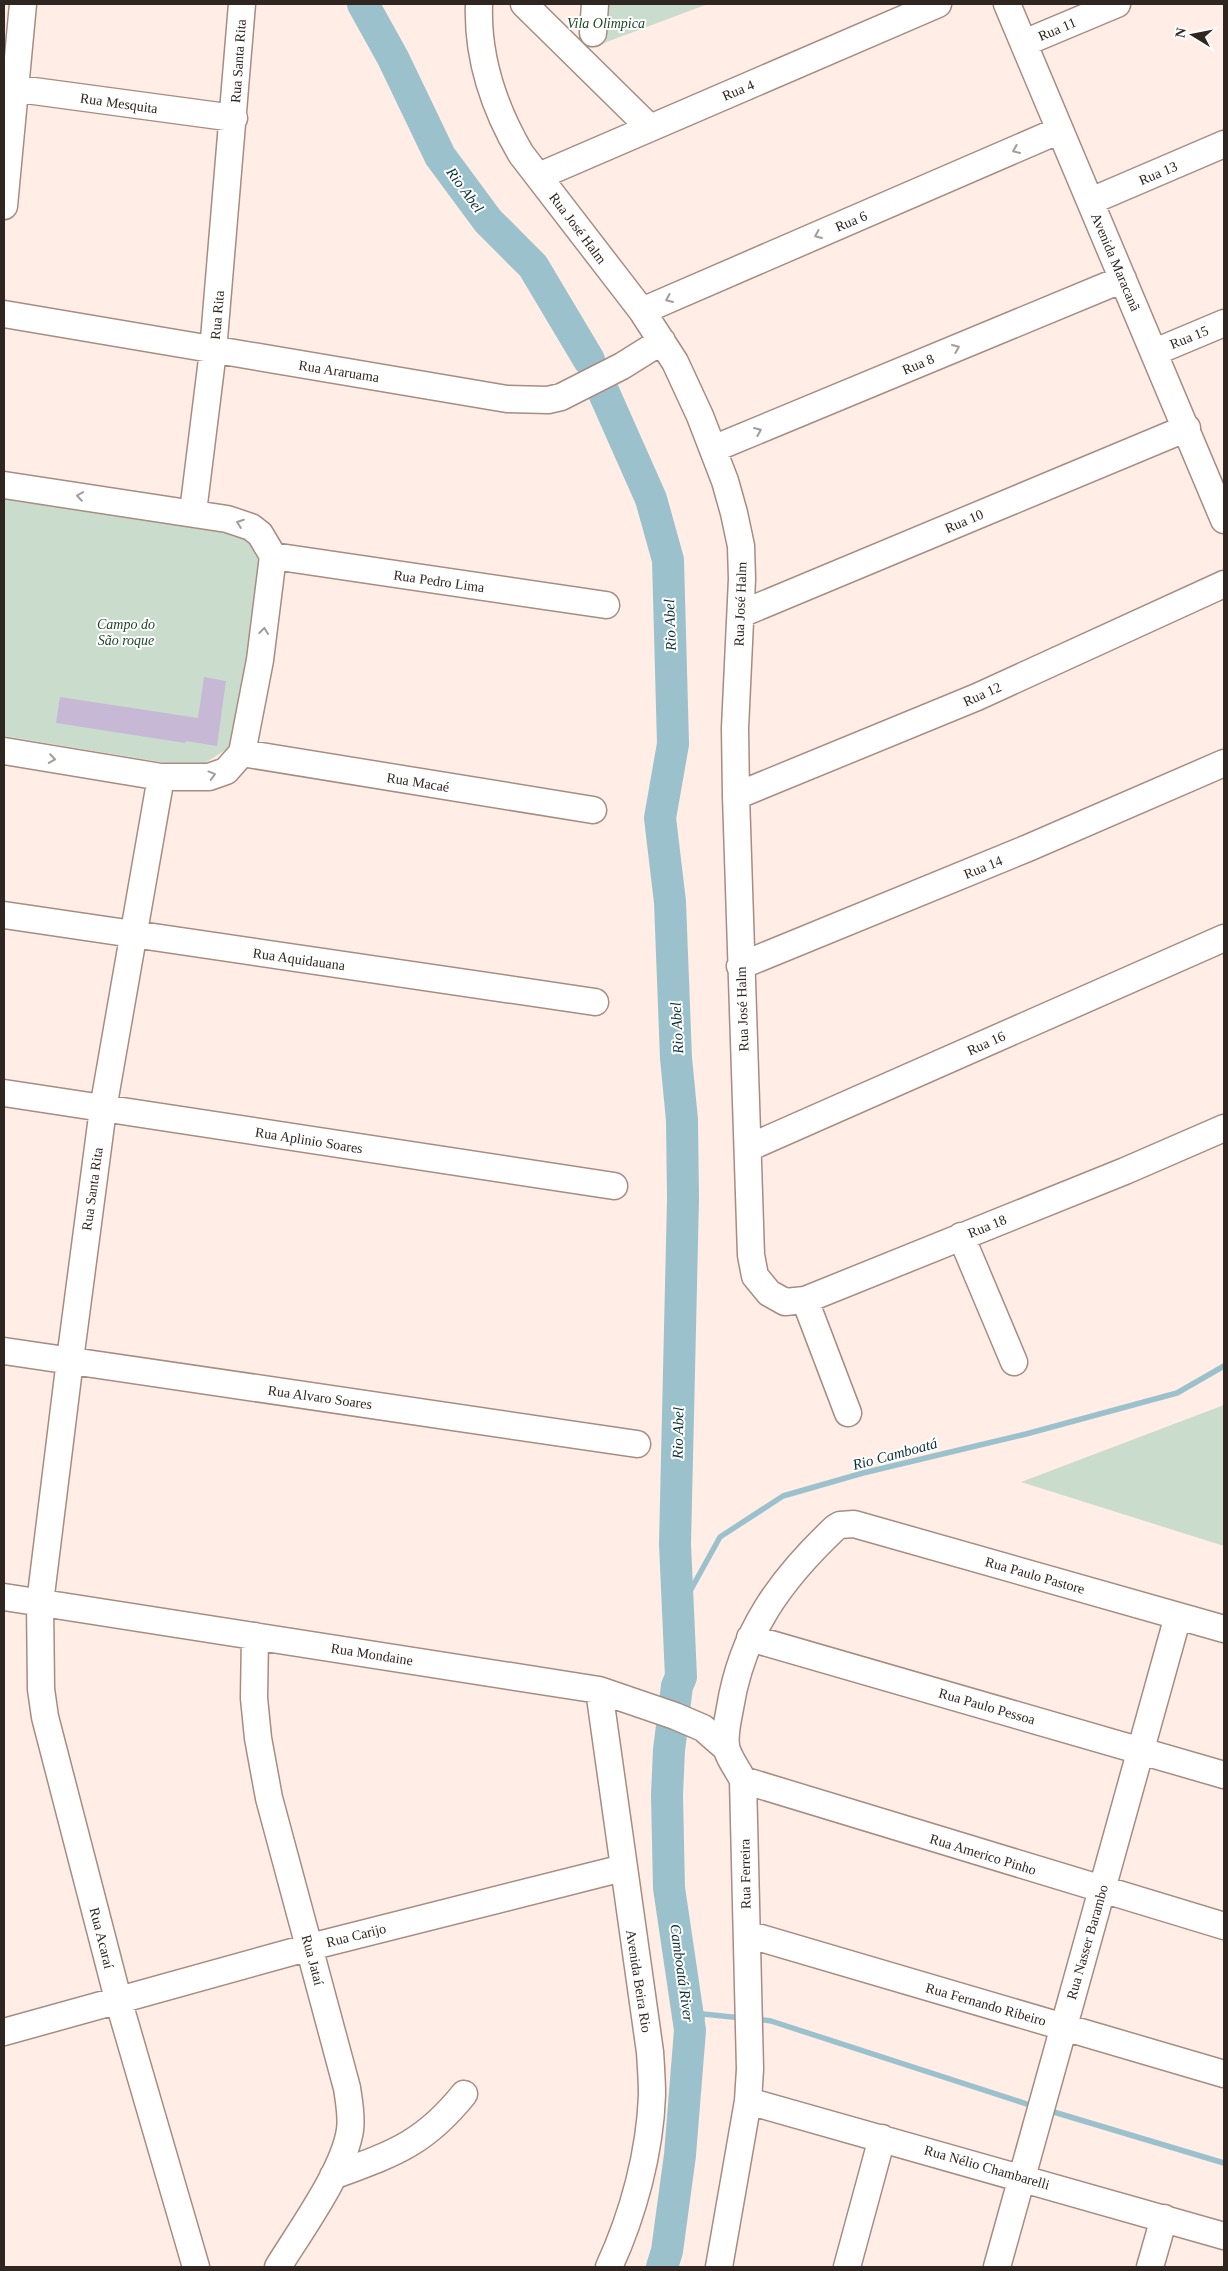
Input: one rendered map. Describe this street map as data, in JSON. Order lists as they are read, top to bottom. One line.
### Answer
{"streets":{"street":["Rua 11","Rua Santa Rita","Rua 4","Rua Mesquita","Rua 13","Rua 6","Rua José Halm","Avenida Maracanã","Rua Rita","Rua 15","Rua 8","Rua Araruama","Rua 10","Rua Pedro Lima","Rua 12","Rua Macaé","Rua 14","Rua Aquidauana","Rua 16","Rua Aplinio Soares","Rua 18","Rua Alvaro Soares","Rua Paulo Pastore","Rua Mondaine","Rua Paulo Pessoa","Rua Americo Pinho","Rua Ferreira","Rua Carijo","Rua Acaraí","Rua Nasser Barambo","Rua Jataí","Avenida Beira Rio","Rua Fernando Ribeiro","Rua Nélio Chambarelli"]},"crossings":[["Rua 11","Avenida Maracanã"],["Rua Santa Rita","Rua Mesquita"],["Rua Santa Rita","Rua Rita"],["Rua Santa Rita","Rua Aquidauana"],["Rua Santa Rita","Rua Aplinio Soares"],["Rua Santa Rita","Rua Alvaro Soares"],["Rua Santa Rita","Rua Mondaine"],["Rua Santa Rita","Rua Acaraí"],["Rua 4","Rua José Halm"],["Rua Mesquita","Rua Rita"],["Rua 13","Avenida Maracanã"],["Rua 6","Rua José Halm"],["Rua 6","Avenida Maracanã"],["Rua José Halm","Rua 8"],["Rua José Halm","Rua Araruama"],["Rua José Halm","Rua 10"],["Rua José Halm","Rua 12"],["Rua José Halm","Rua 14"],["Rua José Halm","Rua 16"],["Rua José Halm","Rua 18"],["Avenida Maracanã","Rua 15"],["Avenida Maracanã","Rua 8"],["Avenida Maracanã","Rua 10"],["Rua Rita","Rua Araruama"],["Rua Paulo Pastore","Rua Paulo Pessoa"],["Rua Paulo Pastore","Rua Nasser Barambo"],["Rua Mondaine","Rua Ferreira"],["Rua Mondaine","Rua Acaraí"],["Rua Mondaine","Rua Jataí"],["Rua Mondaine","Avenida Beira Rio"],["Rua Paulo Pessoa","Rua Nasser Barambo"],["Rua Americo Pinho","Rua Ferreira"],["Rua Americo Pinho","Rua Nasser Barambo"],["Rua Ferreira","Rua Fernando Ribeiro"],["Rua Ferreira","Rua Nélio Chambarelli"],["Rua Carijo","Rua Acaraí"],["Rua Carijo","Rua Jataí"],["Rua Carijo","Avenida Beira Rio"],["Rua Nasser Barambo","Rua Fernando Ribeiro"],["Rua Nasser Barambo","Rua Nélio Chambarelli"]],"one_way":["Rua 6","Rua 8"],"water":["Rio Abel","Rio Camboatá","Camboatá River"],"parks":["Vila Olimpica","Campo do São roque"],"north":"left"}
